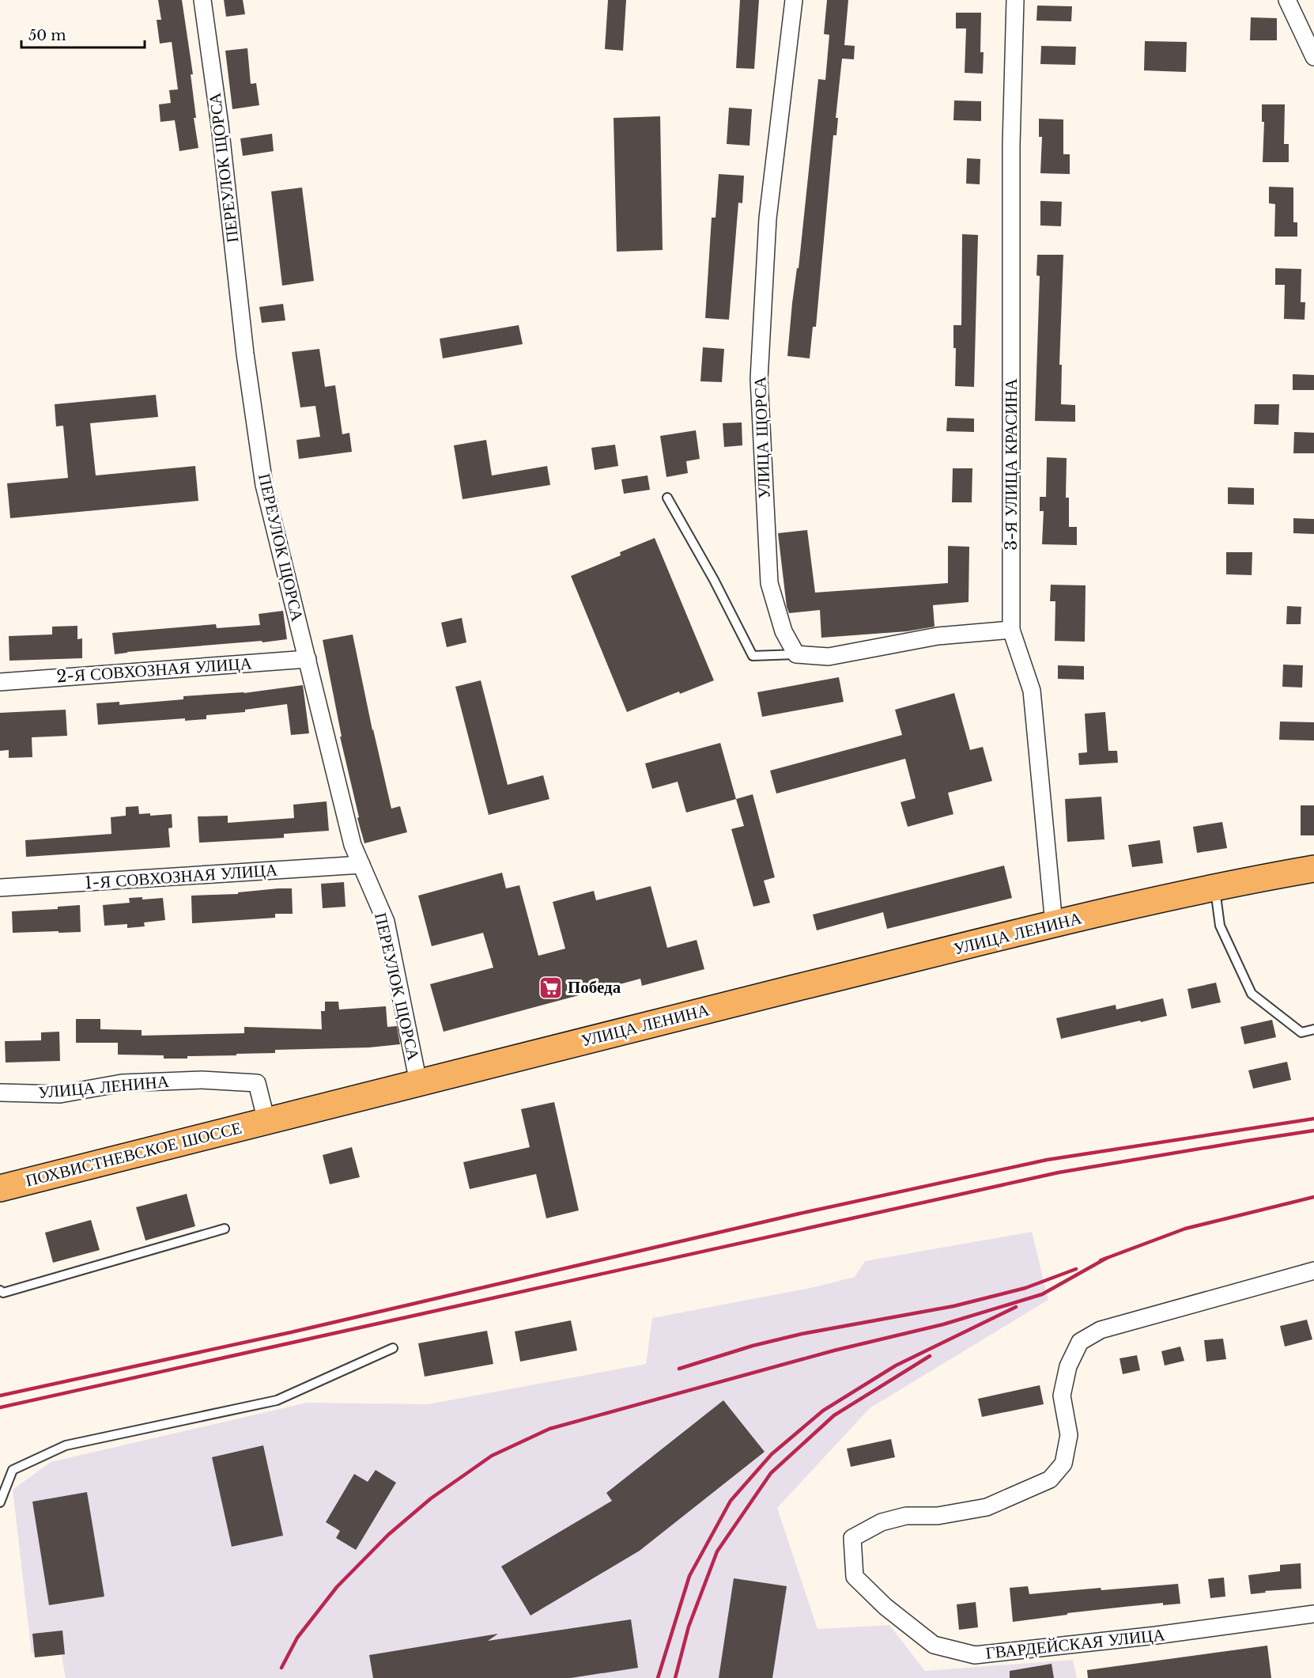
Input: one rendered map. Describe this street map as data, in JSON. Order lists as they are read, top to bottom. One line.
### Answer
{"streets":{"main road":["УЛИЦА ЛЕНИНА","ПОХВИСТНЕВСКОЕ ШОССЕ"],"street":["ПЕРЕУЛОК ЩОРСА","УЛИЦА ЩОРСА","3-Я УЛИЦА КРАСИНА","2-Я СОВХОЗНАЯ УЛИЦА","1-Я СОВХОЗНАЯ УЛИЦА","ГВАРДЕЙСКАЯ УЛИЦА"]},"crossings":[["ПЕРЕУЛОК ЩОРСА","2-Я СОВХОЗНАЯ УЛИЦА"],["ПЕРЕУЛОК ЩОРСА","1-Я СОВХОЗНАЯ УЛИЦА"],["ПЕРЕУЛОК ЩОРСА","УЛИЦА ЛЕНИНА"],["3-Я УЛИЦА КРАСИНА","УЛИЦА ЛЕНИНА"],["УЛИЦА ЛЕНИНА","ПОХВИСТНЕВСКОЕ ШОССЕ"]],"places":{"supermarket":["Победа"]},"scale_bar":"50 m"}
